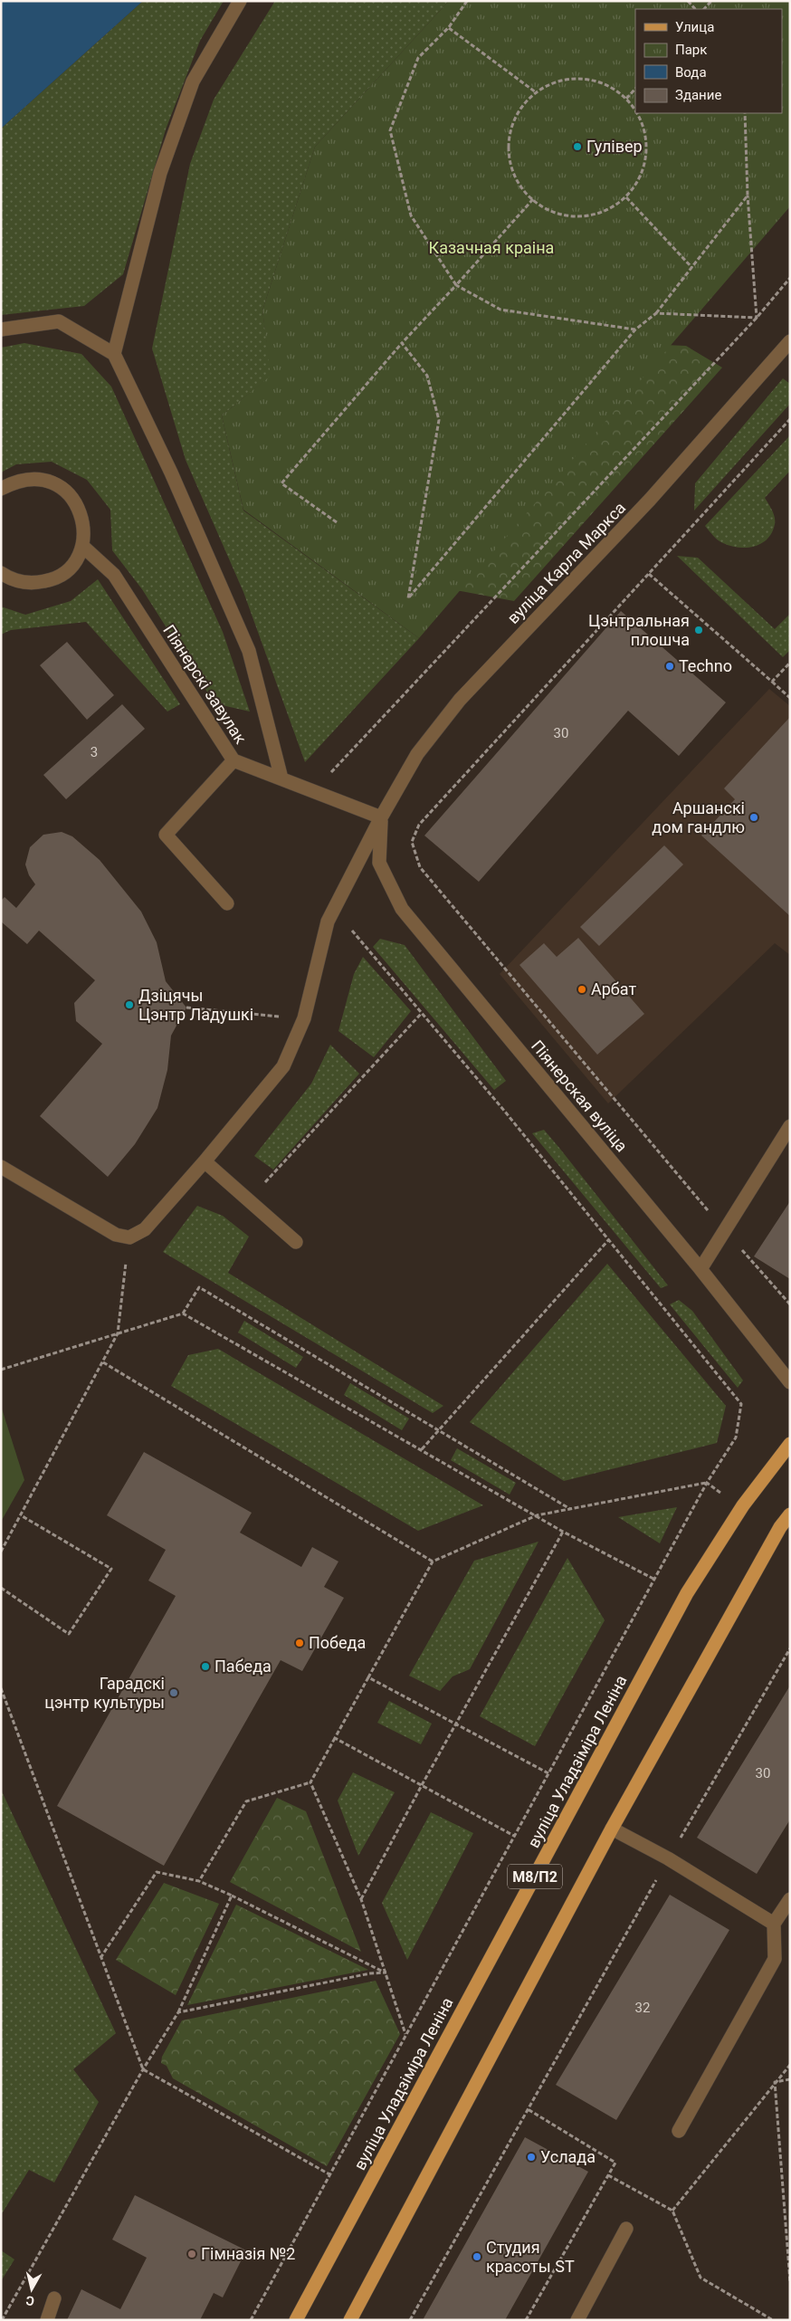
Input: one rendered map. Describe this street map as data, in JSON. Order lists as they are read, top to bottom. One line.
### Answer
{"streets":{"main road":["вуліца Уладзіміра Леніна","М8/П2"],"street":["вуліца Карла Маркса","Піянерскі завулак","Піянерская вуліца"]},"crossings":[["вуліца Карла Маркса","Піянерскі завулак"],["вуліца Карла Маркса","Піянерская вуліца"],["Піянерскі завулак","Піянерская вуліца"]],"parks":["Казачная краіна"],"places":["Гулівер","Цэнтральная плошча","Techno","Аршанскі дом гандлю","Арбат","Дзіцячы Цэнтр Ладушкі","Победа","Пабеда","Гарадскі цэнтр культуры","Услада","Гімназія №2","Студия красоты ST"],"house_numbers":["30","3","30","32"],"legend":["Улица","Парк","Вода","Здание"],"north":"bottom"}
